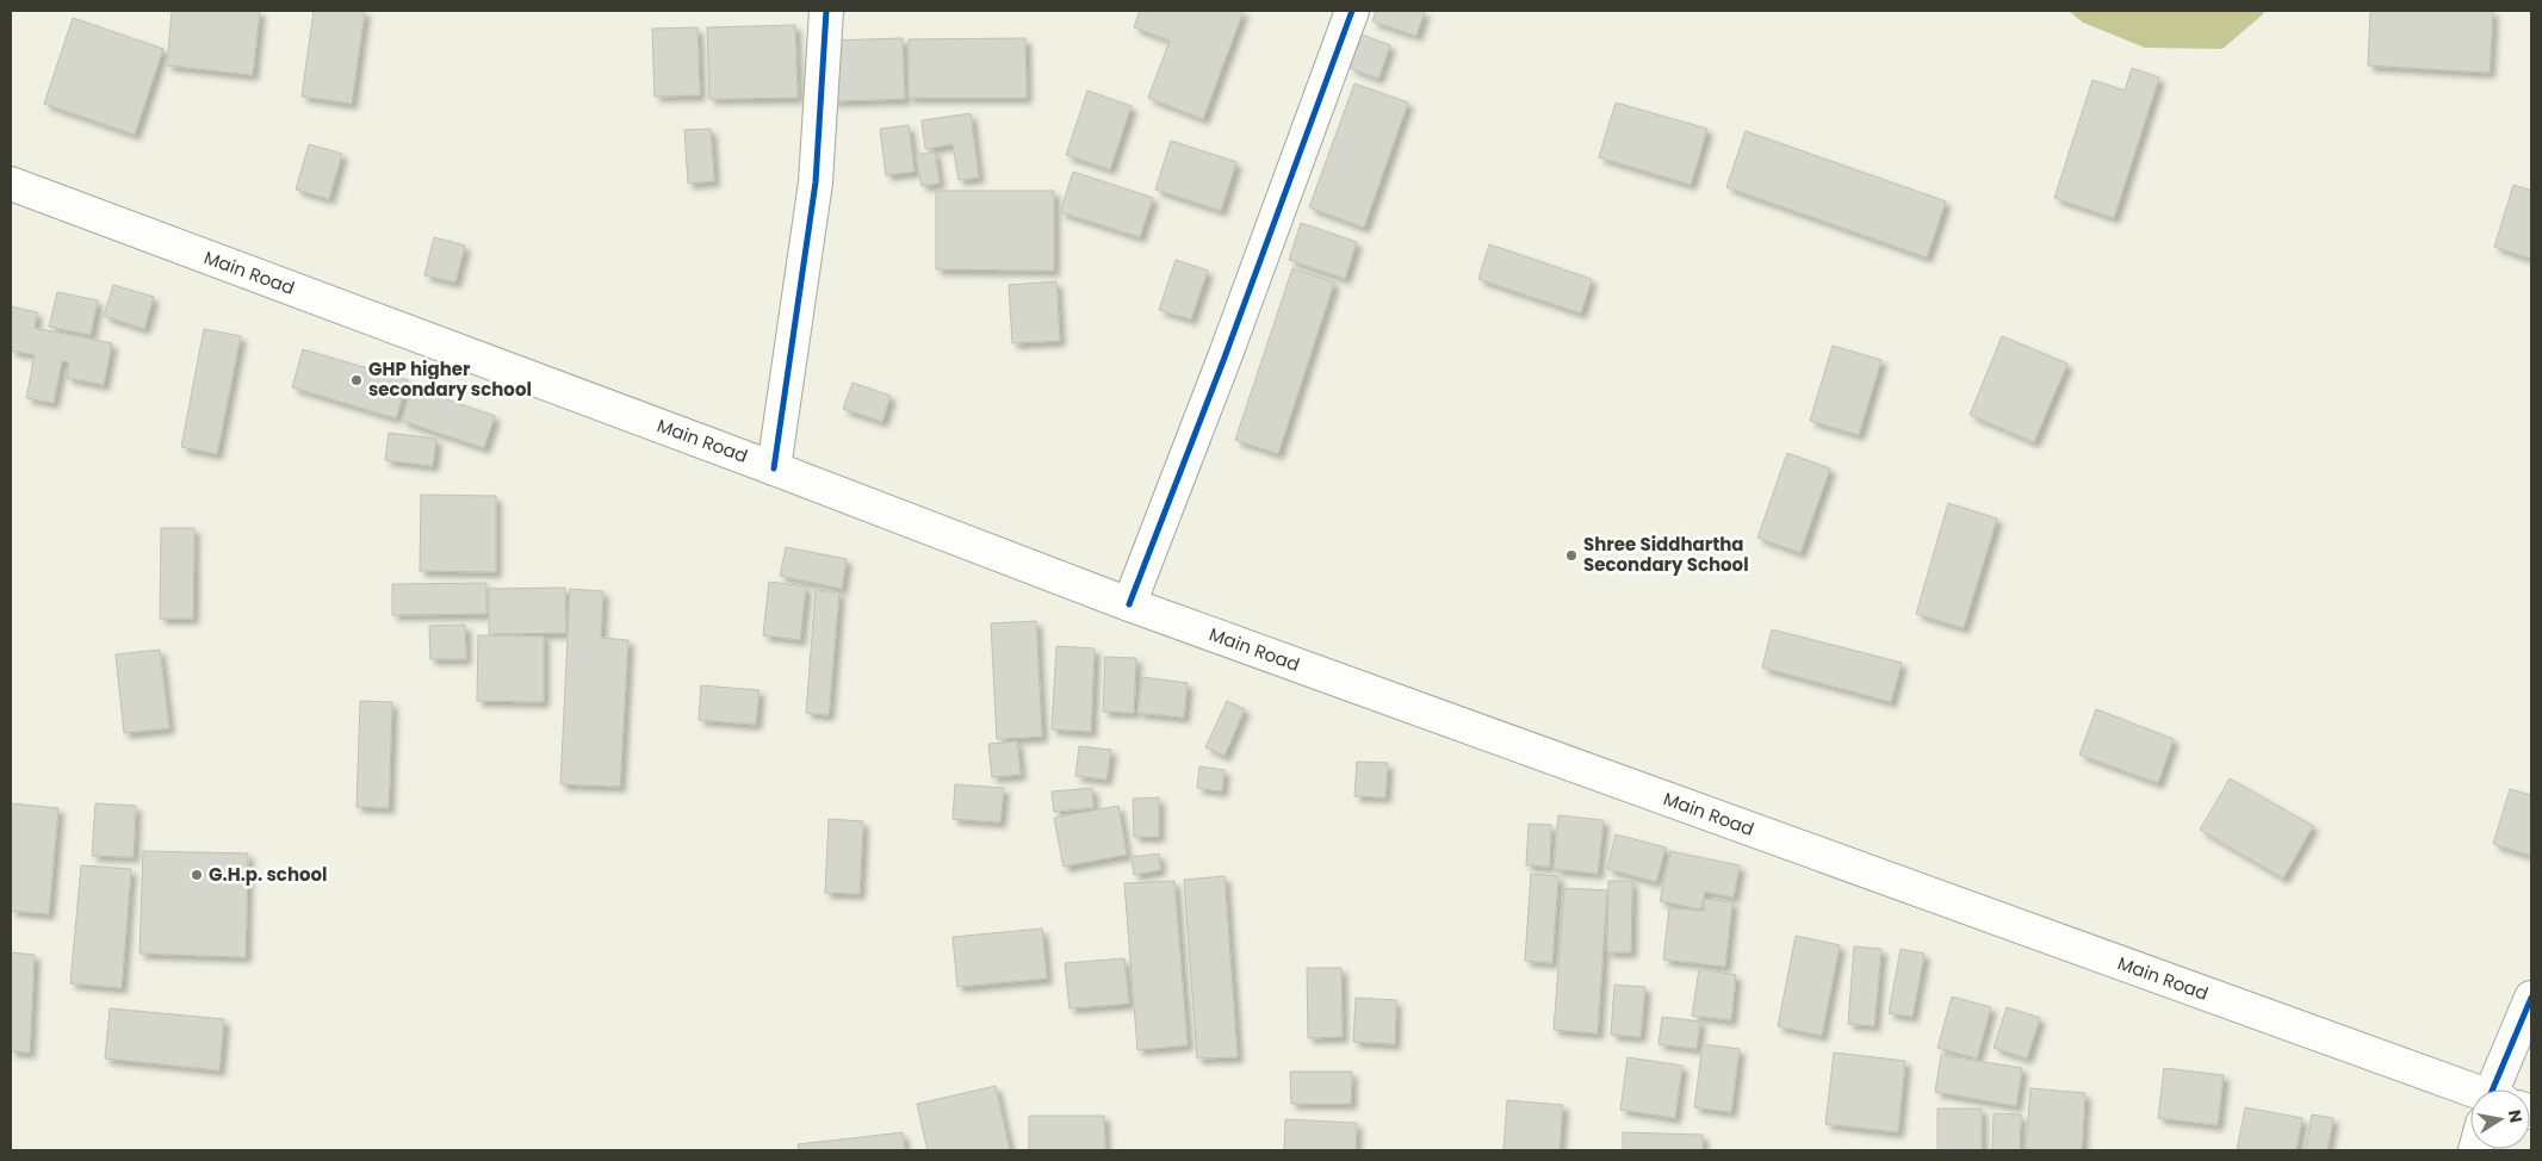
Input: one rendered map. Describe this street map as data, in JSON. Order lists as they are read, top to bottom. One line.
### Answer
{"streets":{"main road":["Main Road"]},"places":["GHP higher secondary school","Shree Siddhartha Secondary School","G.H.p. school"],"north":"right"}
